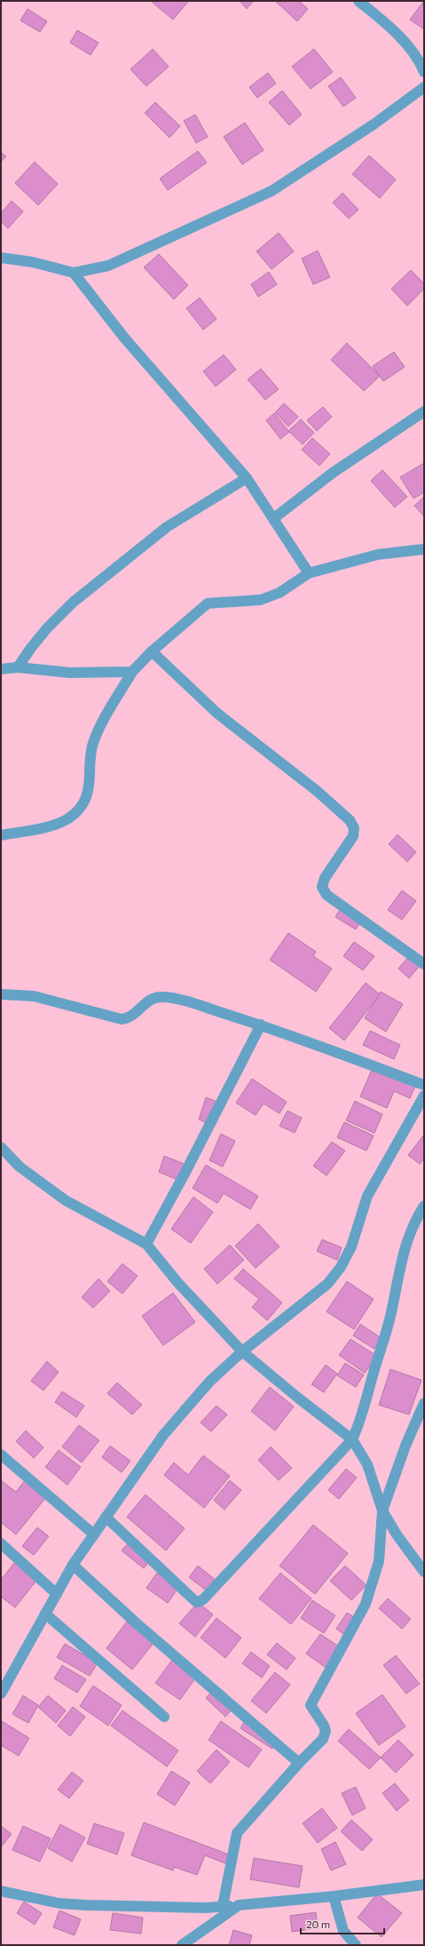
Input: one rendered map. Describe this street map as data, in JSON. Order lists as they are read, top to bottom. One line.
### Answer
{"scale_bar":"20 m"}
